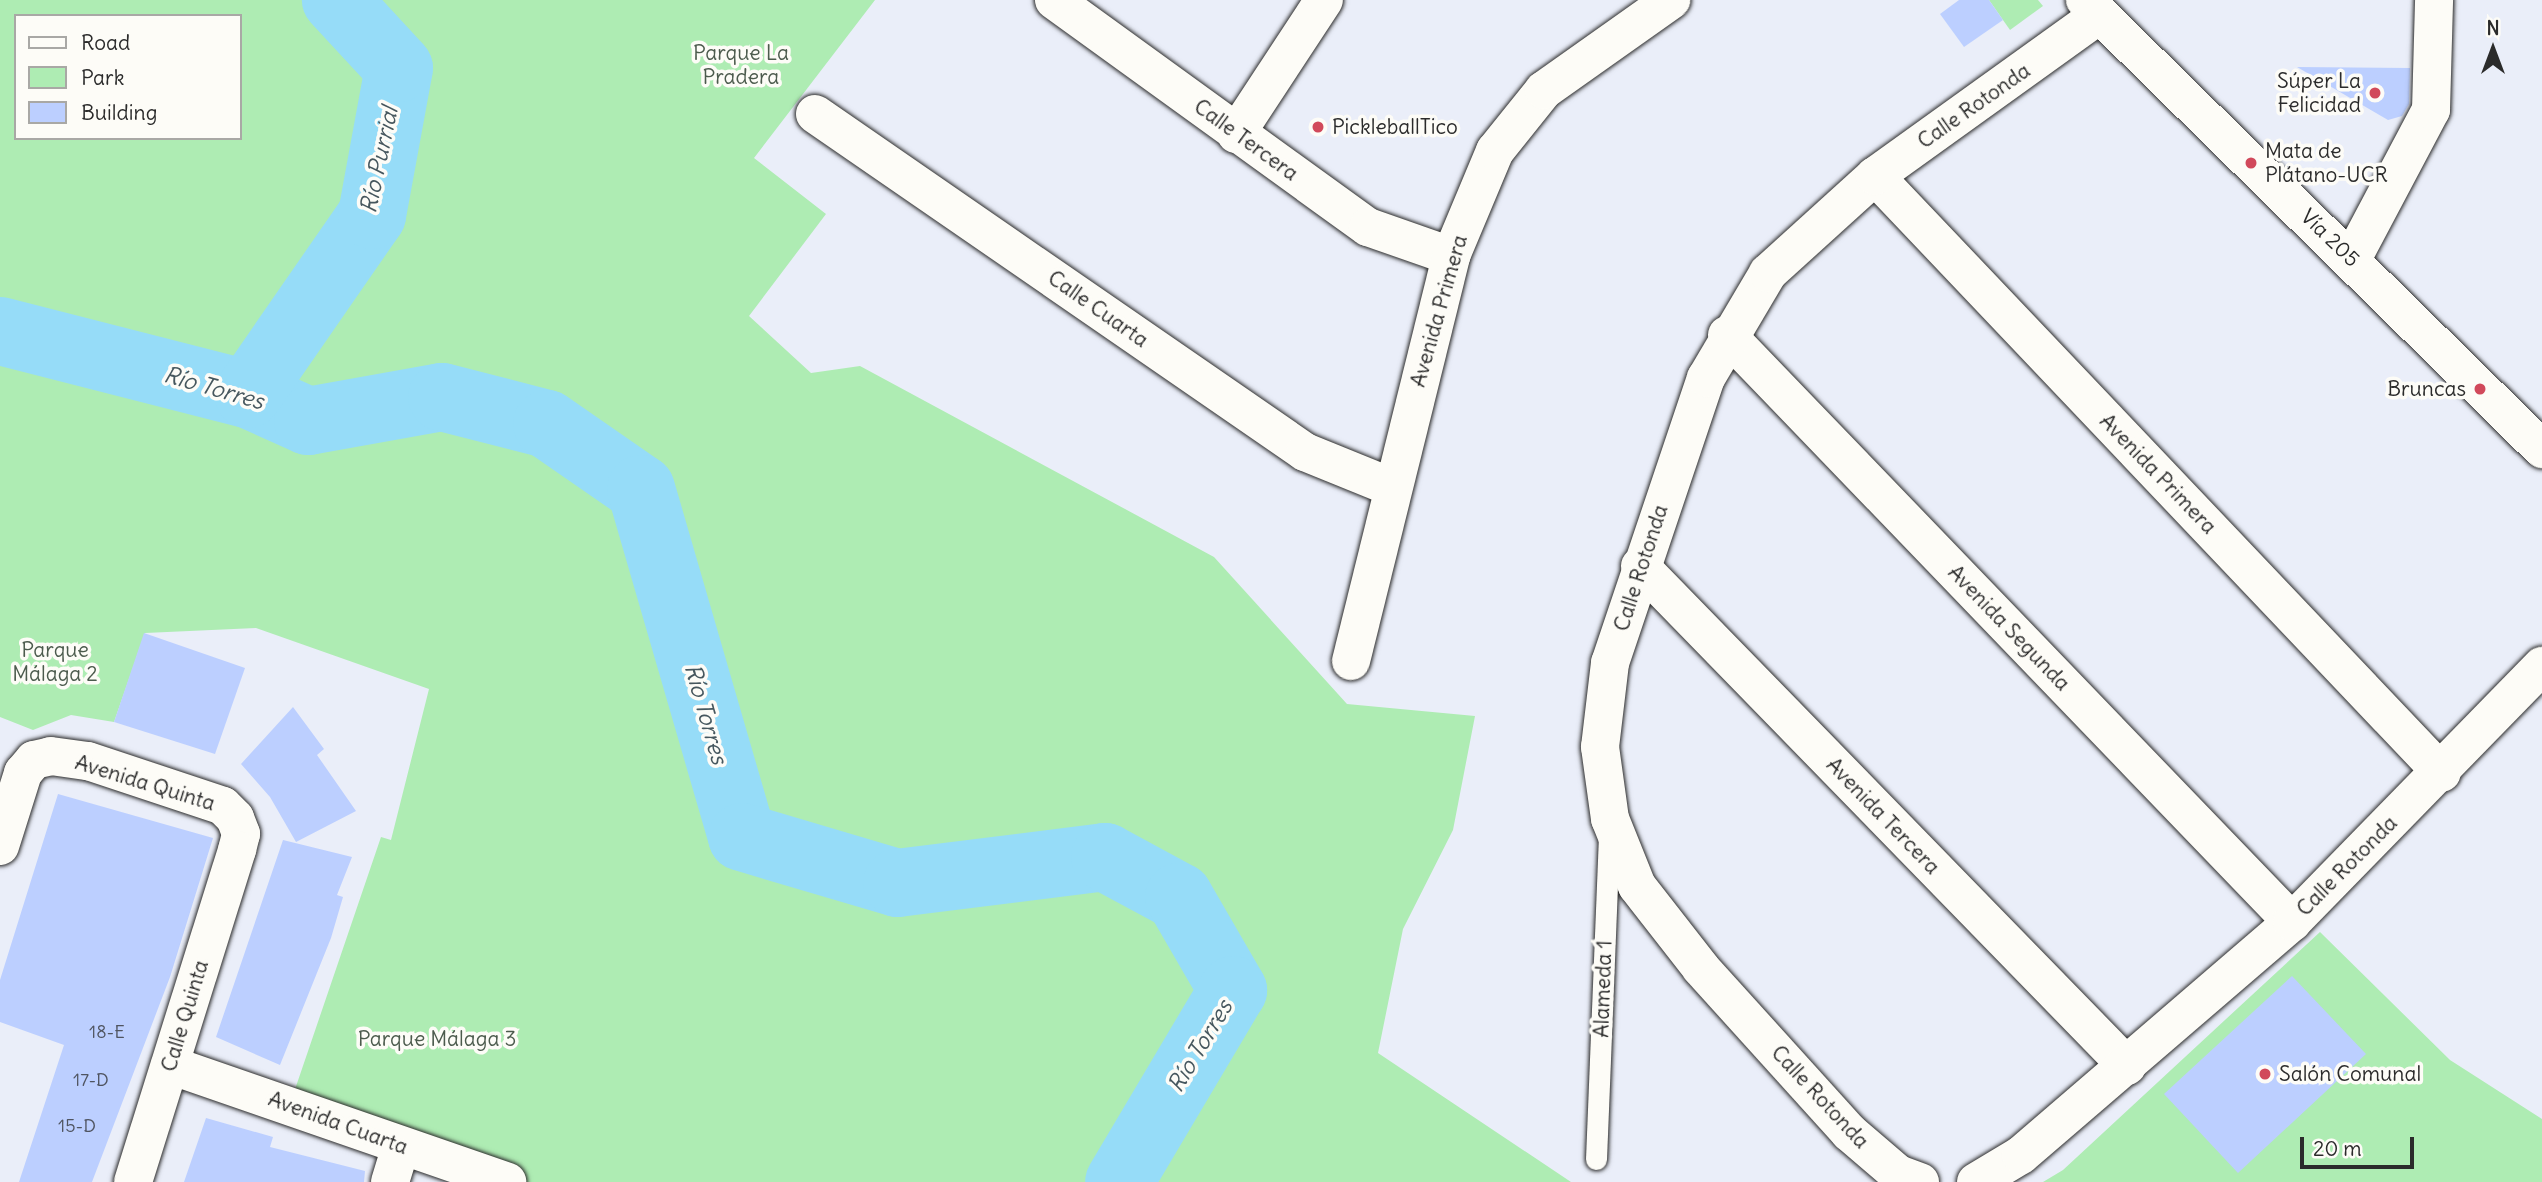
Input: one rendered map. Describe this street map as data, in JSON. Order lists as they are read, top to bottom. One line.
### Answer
{"streets":{"street":["Calle Rotonda","Calle Tercera","Vía 205","Calle Cuarta","Avenida Primera","Avenida Segunda","Avenida Quinta","Avenida Tercera","Calle Quinta","Avenida Cuarta"],"lane":["Alameda 1"]},"crossings":[["Calle Rotonda","Vía 205"],["Calle Rotonda","Avenida Primera"],["Calle Rotonda","Avenida Segunda"],["Calle Rotonda","Avenida Tercera"],["Calle Rotonda","Alameda 1"],["Calle Tercera","Avenida Primera"],["Calle Cuarta","Avenida Primera"],["Avenida Quinta","Calle Quinta"],["Calle Quinta","Avenida Cuarta"]],"water":["Río Purrial","Río Torres"],"parks":["Parque La Pradera","Parque Málaga 2","Parque Málaga 3"],"places":["Súper La Felicidad","PickleballTico","Mata de Plátano-UCR","Bruncas","Salón Comunal"],"house_numbers":["18-E","17-D","15-D"],"legend":["Road","Park","Building"],"scale_bar":"20 m","north":"top"}
